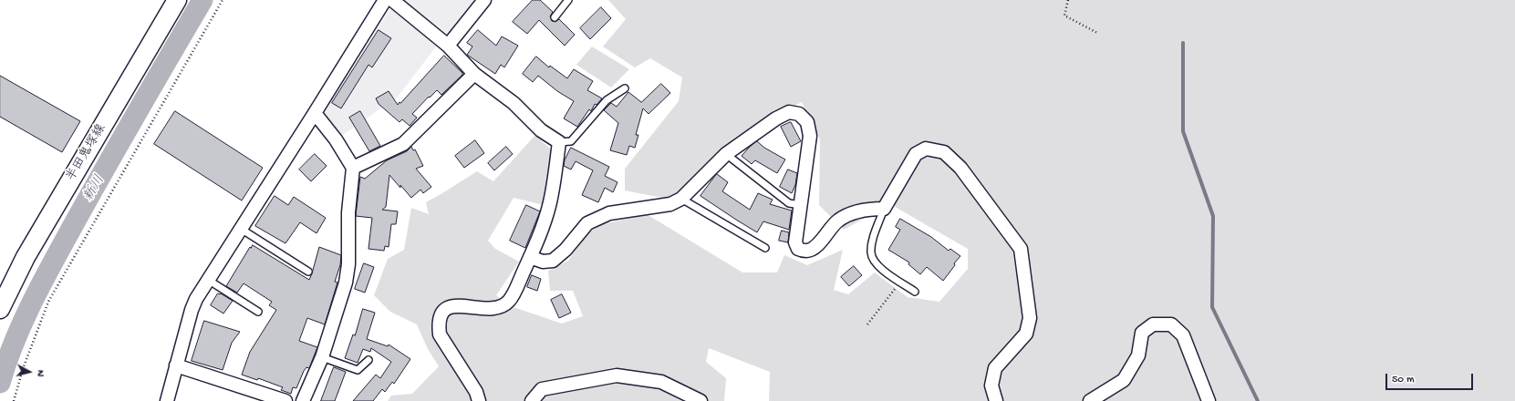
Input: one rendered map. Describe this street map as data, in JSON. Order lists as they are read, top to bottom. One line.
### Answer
{"streets":{"main road":["半田鬼塚線"]},"water":["新川"],"scale_bar":"50 m","north":"right"}
